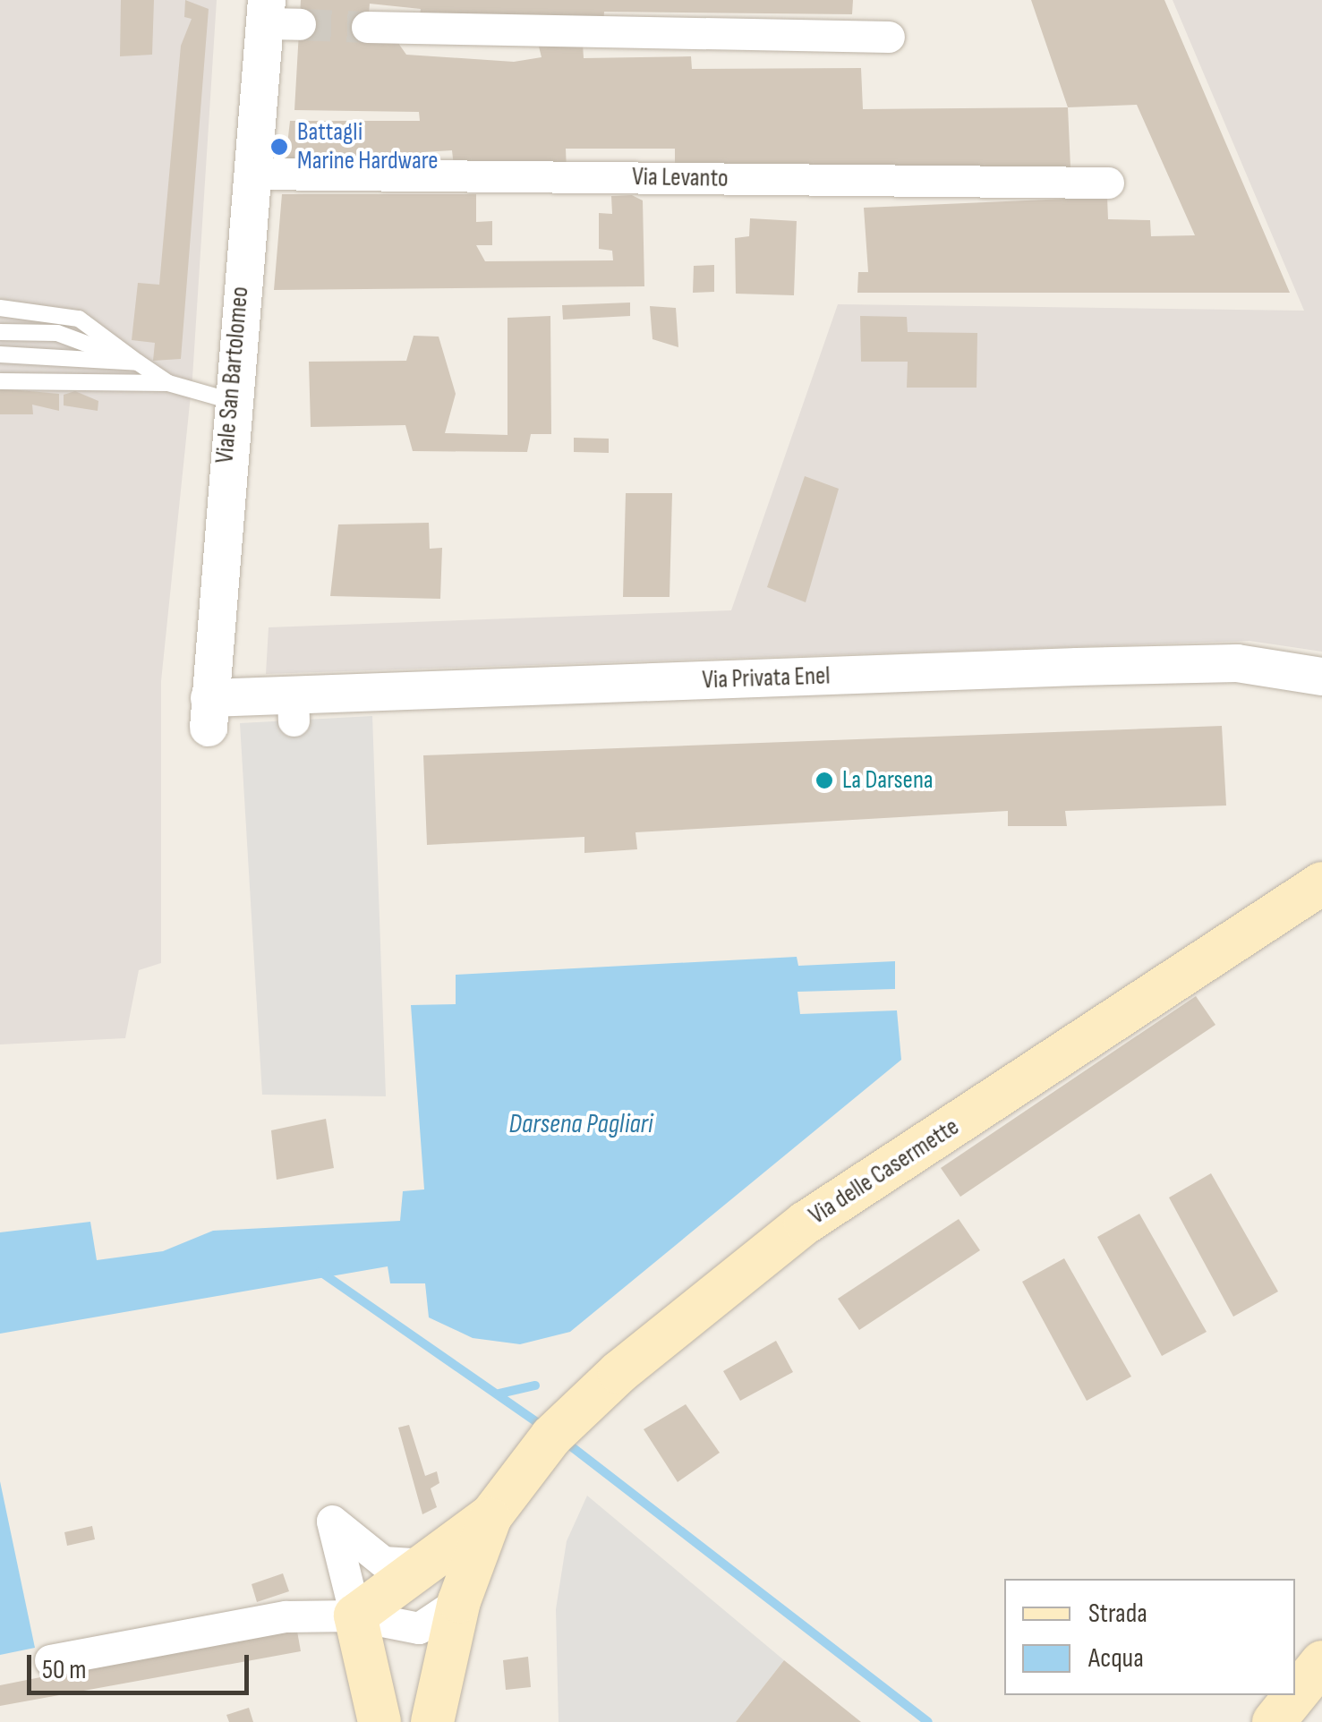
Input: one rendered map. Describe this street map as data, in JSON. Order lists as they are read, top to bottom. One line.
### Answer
{"streets":{"main road":["Via delle Casermette"],"street":["Via Levanto","Viale San Bartolomeo","Via Privata Enel"]},"crossings":[["Via Levanto","Viale San Bartolomeo"],["Viale San Bartolomeo","Via Privata Enel"]],"water":["Darsena Pagliari"],"places":["Battagli Marine Hardware","La Darsena"],"legend":["Strada","Acqua"],"scale_bar":"50 m"}
